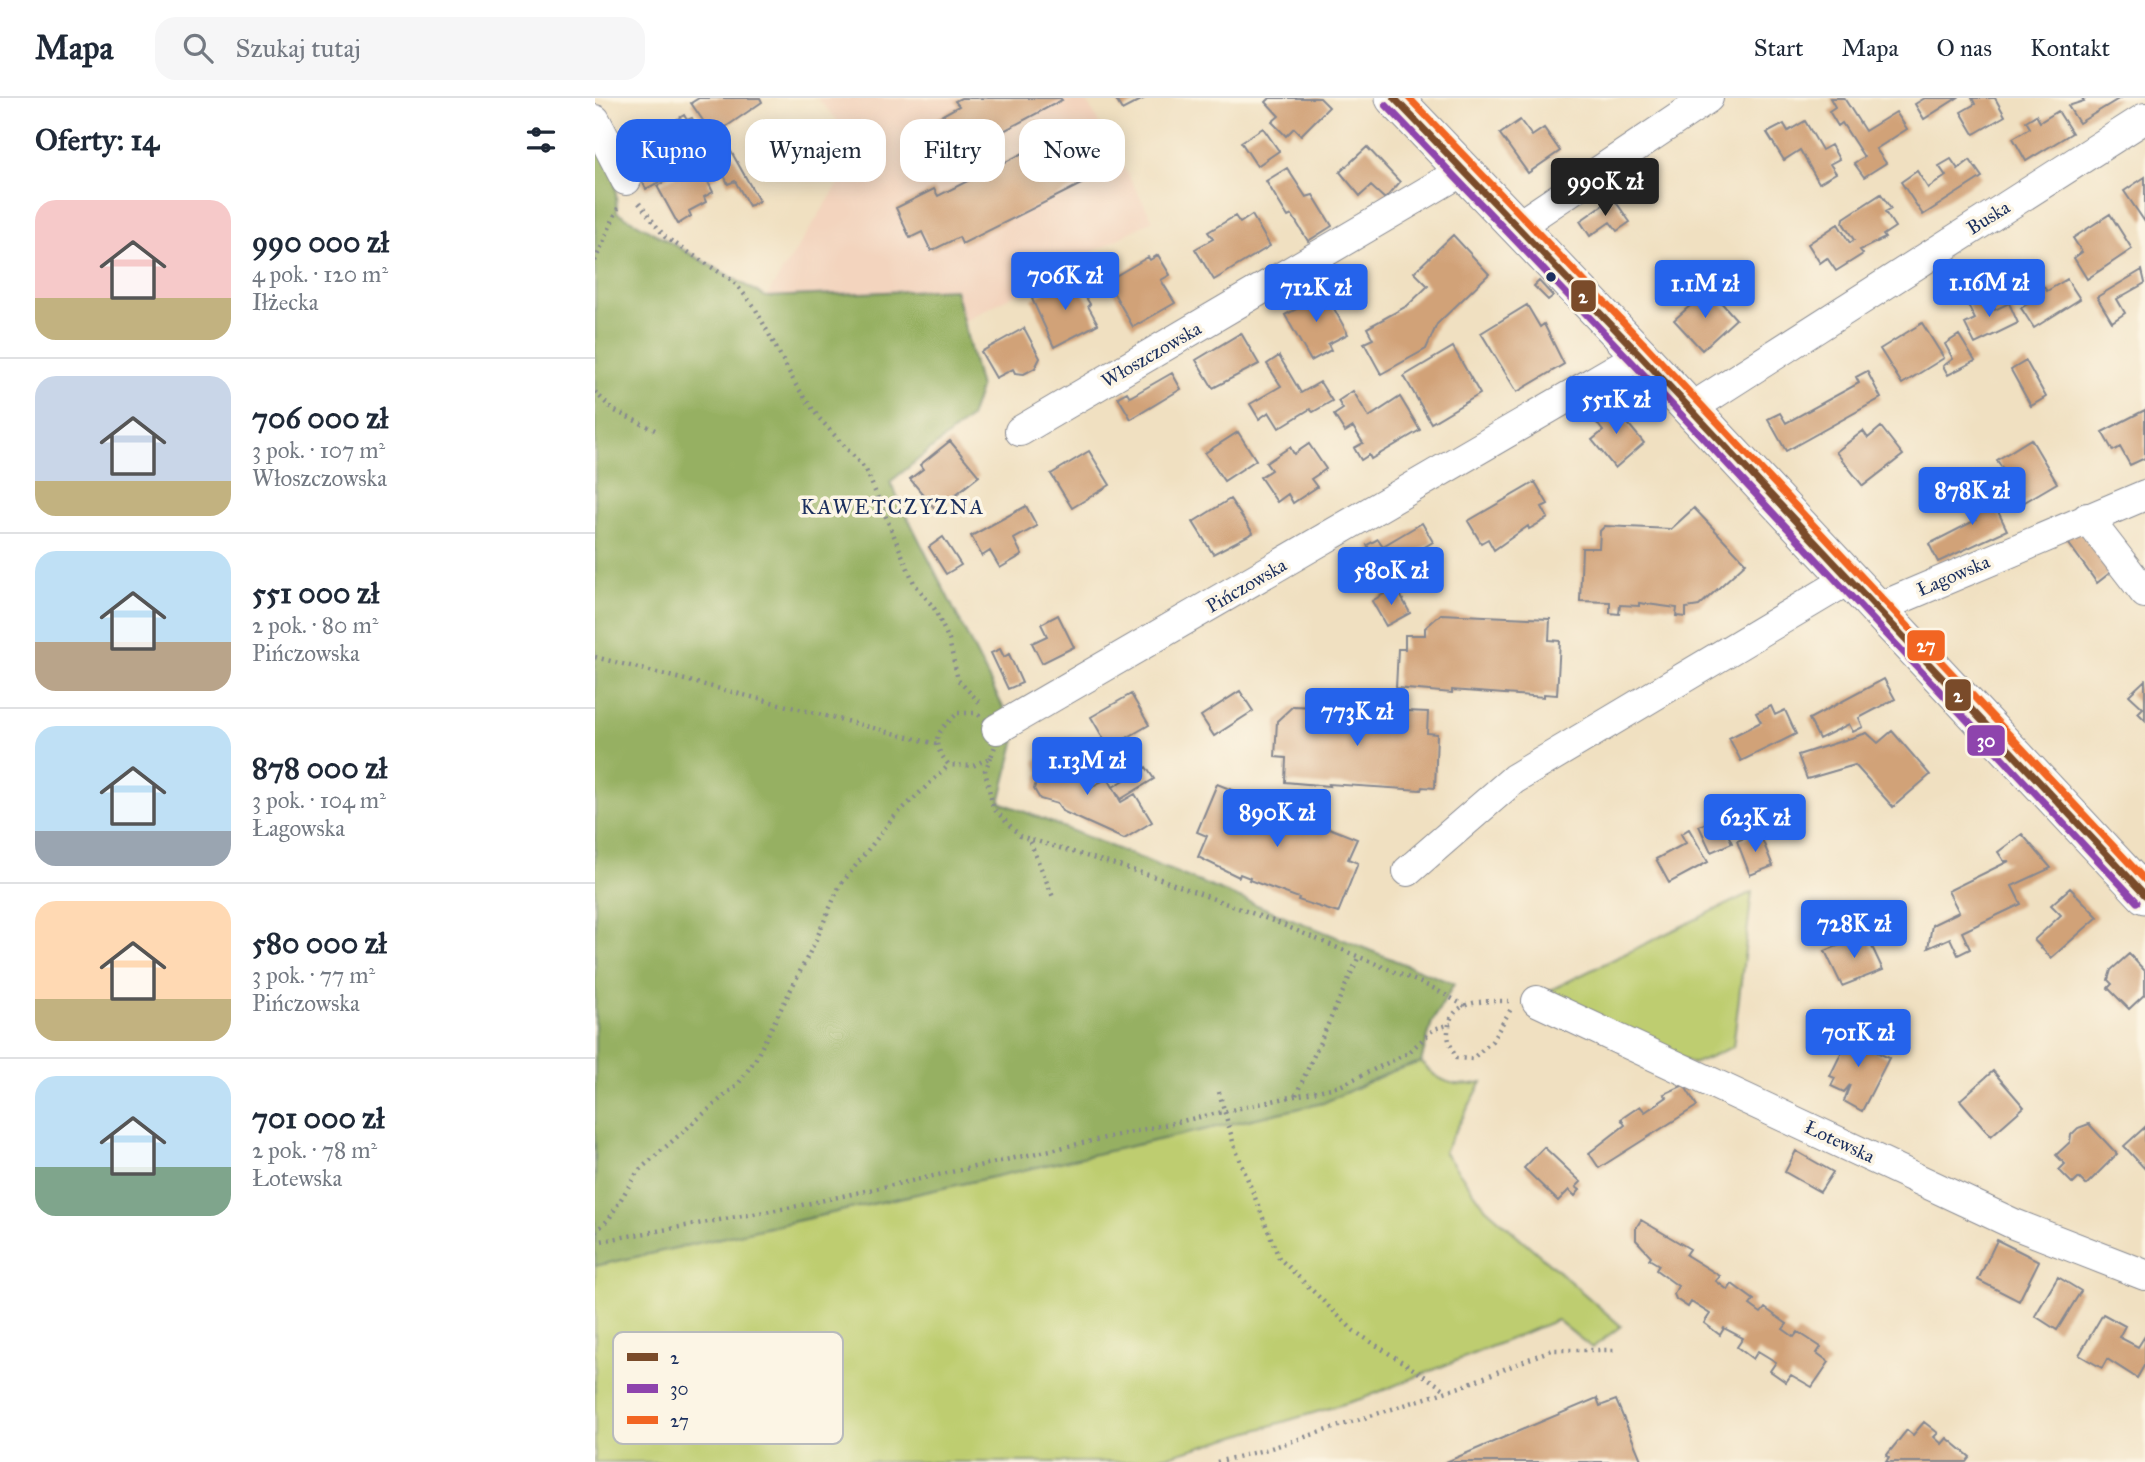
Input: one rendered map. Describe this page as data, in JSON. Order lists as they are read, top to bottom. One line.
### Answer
{"streets":{"street":["Buska","Włoszczowska","Łagowska","Pińczowska","Łotewska"]},"districts":["KAWETCZYZNA"],"lines":["transit line 2","transit line 27","transit line 30"],"legend":["2","30","27"],"page":{"header":"Mapa","search":"Szukaj tutaj","nav":["Start","Mapa","O nas","Kontakt"],"heading":"Oferty: 14","chip":["Kupno","Wynajem","Filtry","Nowe"],"price":["990K zł","706K zł","1.16M zł","1.1M zł","712K zł","551K zł","878K zł","580K zł","773K zł","1.13M zł","890K zł","623K zł","728K zł","701K zł"],"list":[{"name":"990 000 zł","note":"4 pok. · 120 m² · Iłżecka"},{"name":"706 000 zł","note":"3 pok. · 107 m² · Włoszczowska"},{"name":"551 000 zł","note":"2 pok. · 80 m² · Pińczowska"},{"name":"878 000 zł","note":"3 pok. · 104 m² · Łagowska"},{"name":"580 000 zł","note":"3 pok. · 77 m² · Pińczowska"},{"name":"701 000 zł","note":"2 pok. · 78 m² · Łotewska"}]}}
